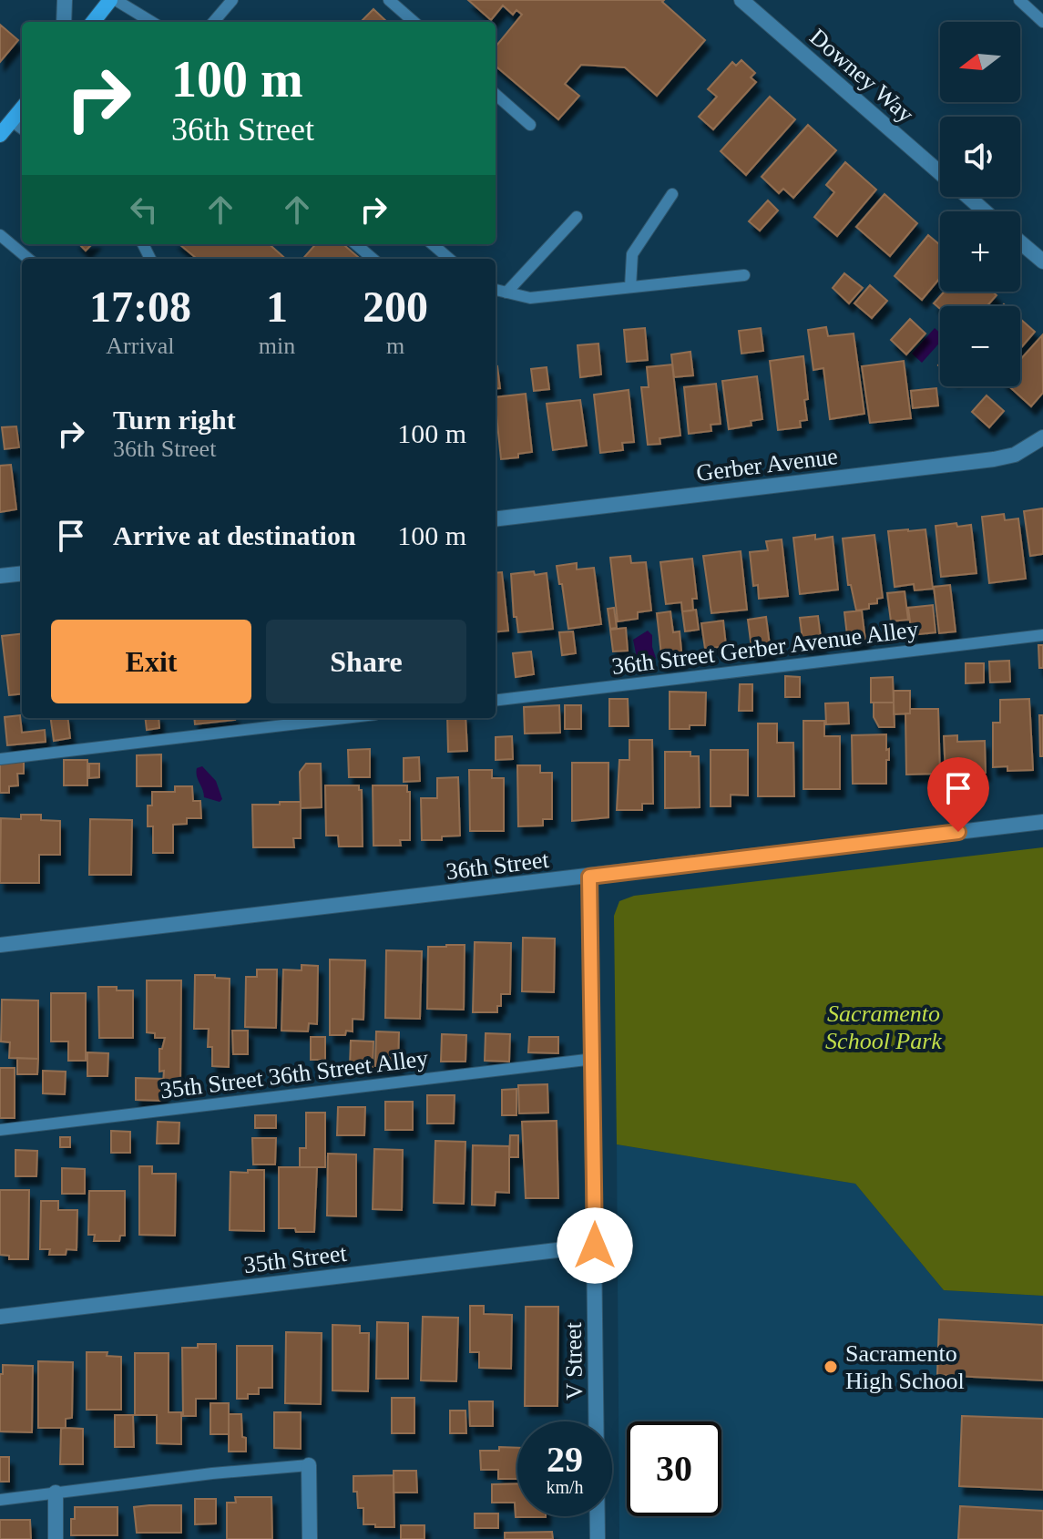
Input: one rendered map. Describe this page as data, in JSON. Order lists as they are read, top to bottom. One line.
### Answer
{"streets":{"street":["Downey Way","Gerber Avenue","36th Street","35th Street","V Street"],"lane":["36th Street Gerber Avenue Alley","35th Street 36th Street Alley"]},"crossings":[["36th Street","V Street"],["35th Street 36th Street Alley","V Street"],["35th Street","V Street"]],"parks":["Sacramento School Park"],"places":["Sacramento High School"],"north":"left","page":{"map_buttons":["+","−"],"turn":["100 m","36th Street"],"eta":["17:08","Arrival","1","min","200","m"],"list":[{"name":"Turn right","note":"36th Street","value":"100 m"},{"name":"Arrive at destination","value":"100 m"}],"buttons":["Exit","Share"],"speed":"29 km/h","limit":"30"}}
